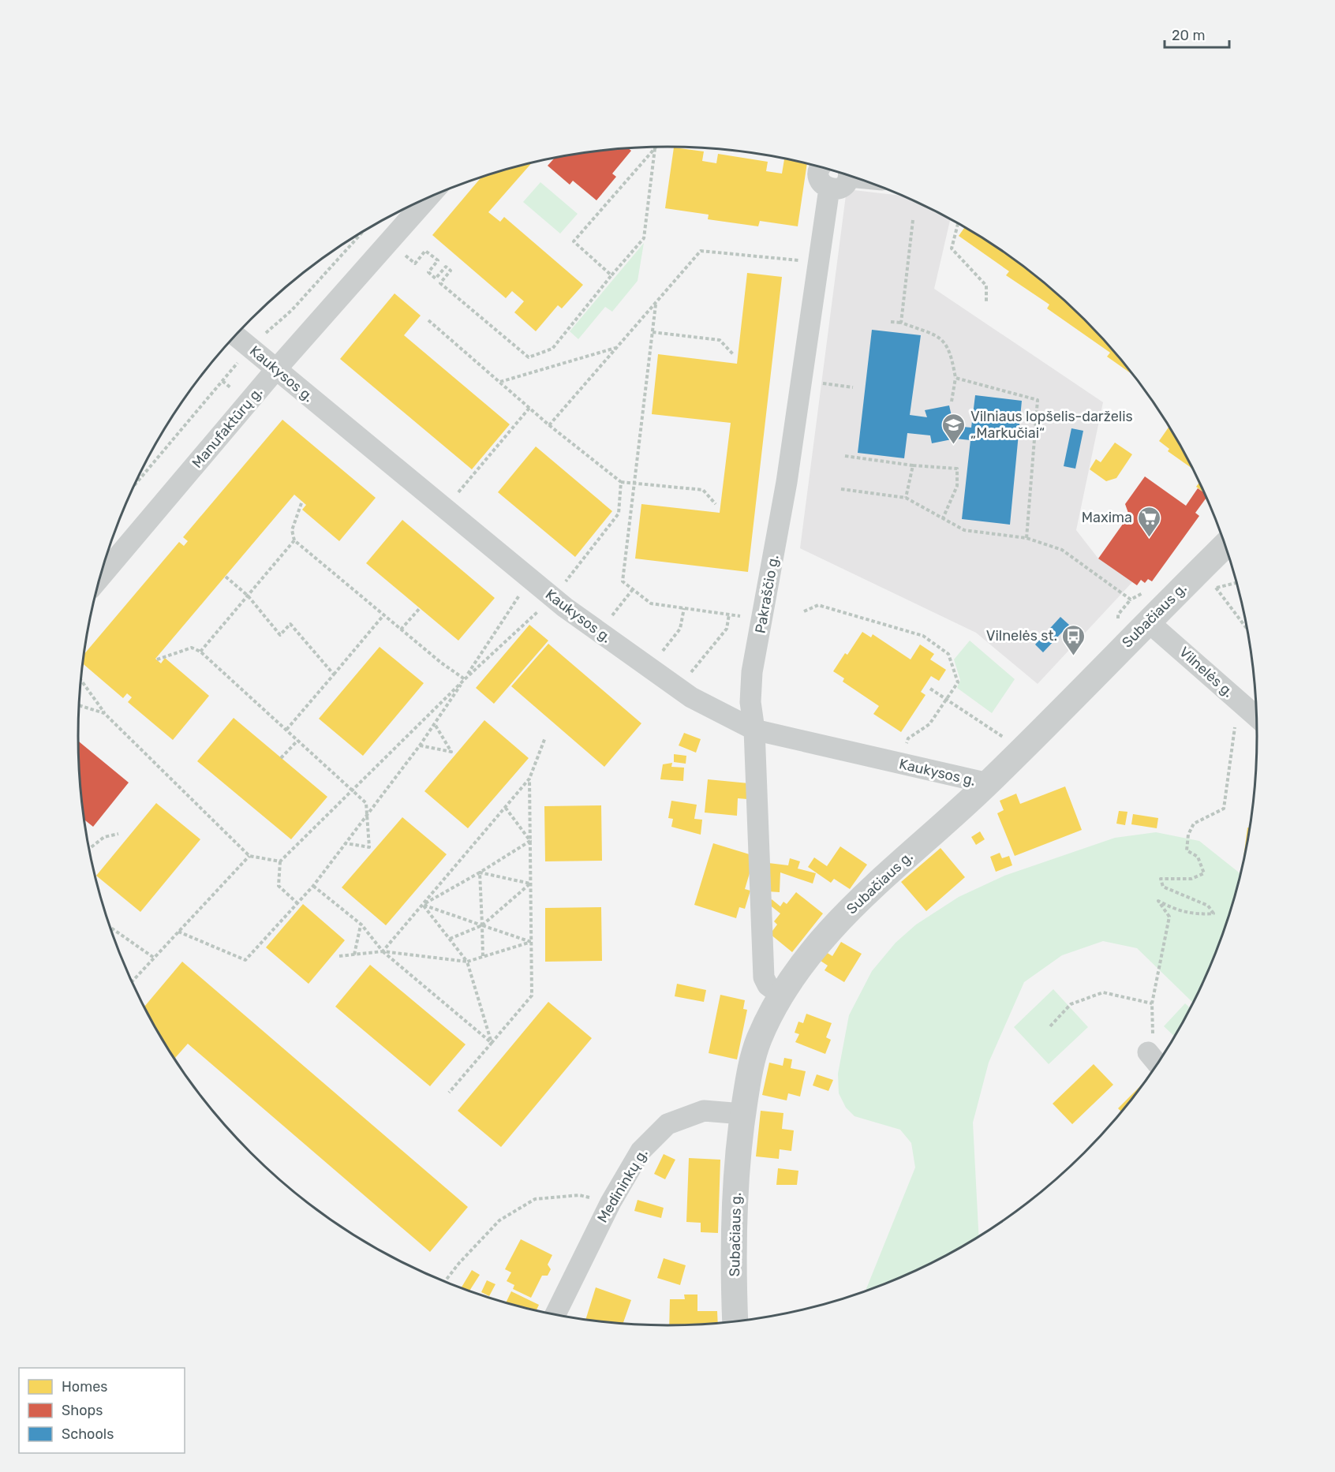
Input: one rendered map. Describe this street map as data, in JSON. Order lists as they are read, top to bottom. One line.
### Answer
{"streets":{"street":["Kaukysos g.","Manufaktūrų g.","Pakraščio g.","Subačiaus g.","Vilnelės g.","Medininkų g."]},"crossings":[["Kaukysos g.","Manufaktūrų g."],["Kaukysos g.","Pakraščio g."],["Kaukysos g.","Subačiaus g."],["Pakraščio g.","Subačiaus g."],["Subačiaus g.","Vilnelės g."],["Subačiaus g.","Medininkų g."]],"places":{"school or university":["Vilniaus lopšelis-darželis „Markučiai“"],"supermarket":["Maxima"],"bus stop":["Vilnelės st."]},"legend":["Homes","Shops","Schools"],"scale_bar":"20 m"}
